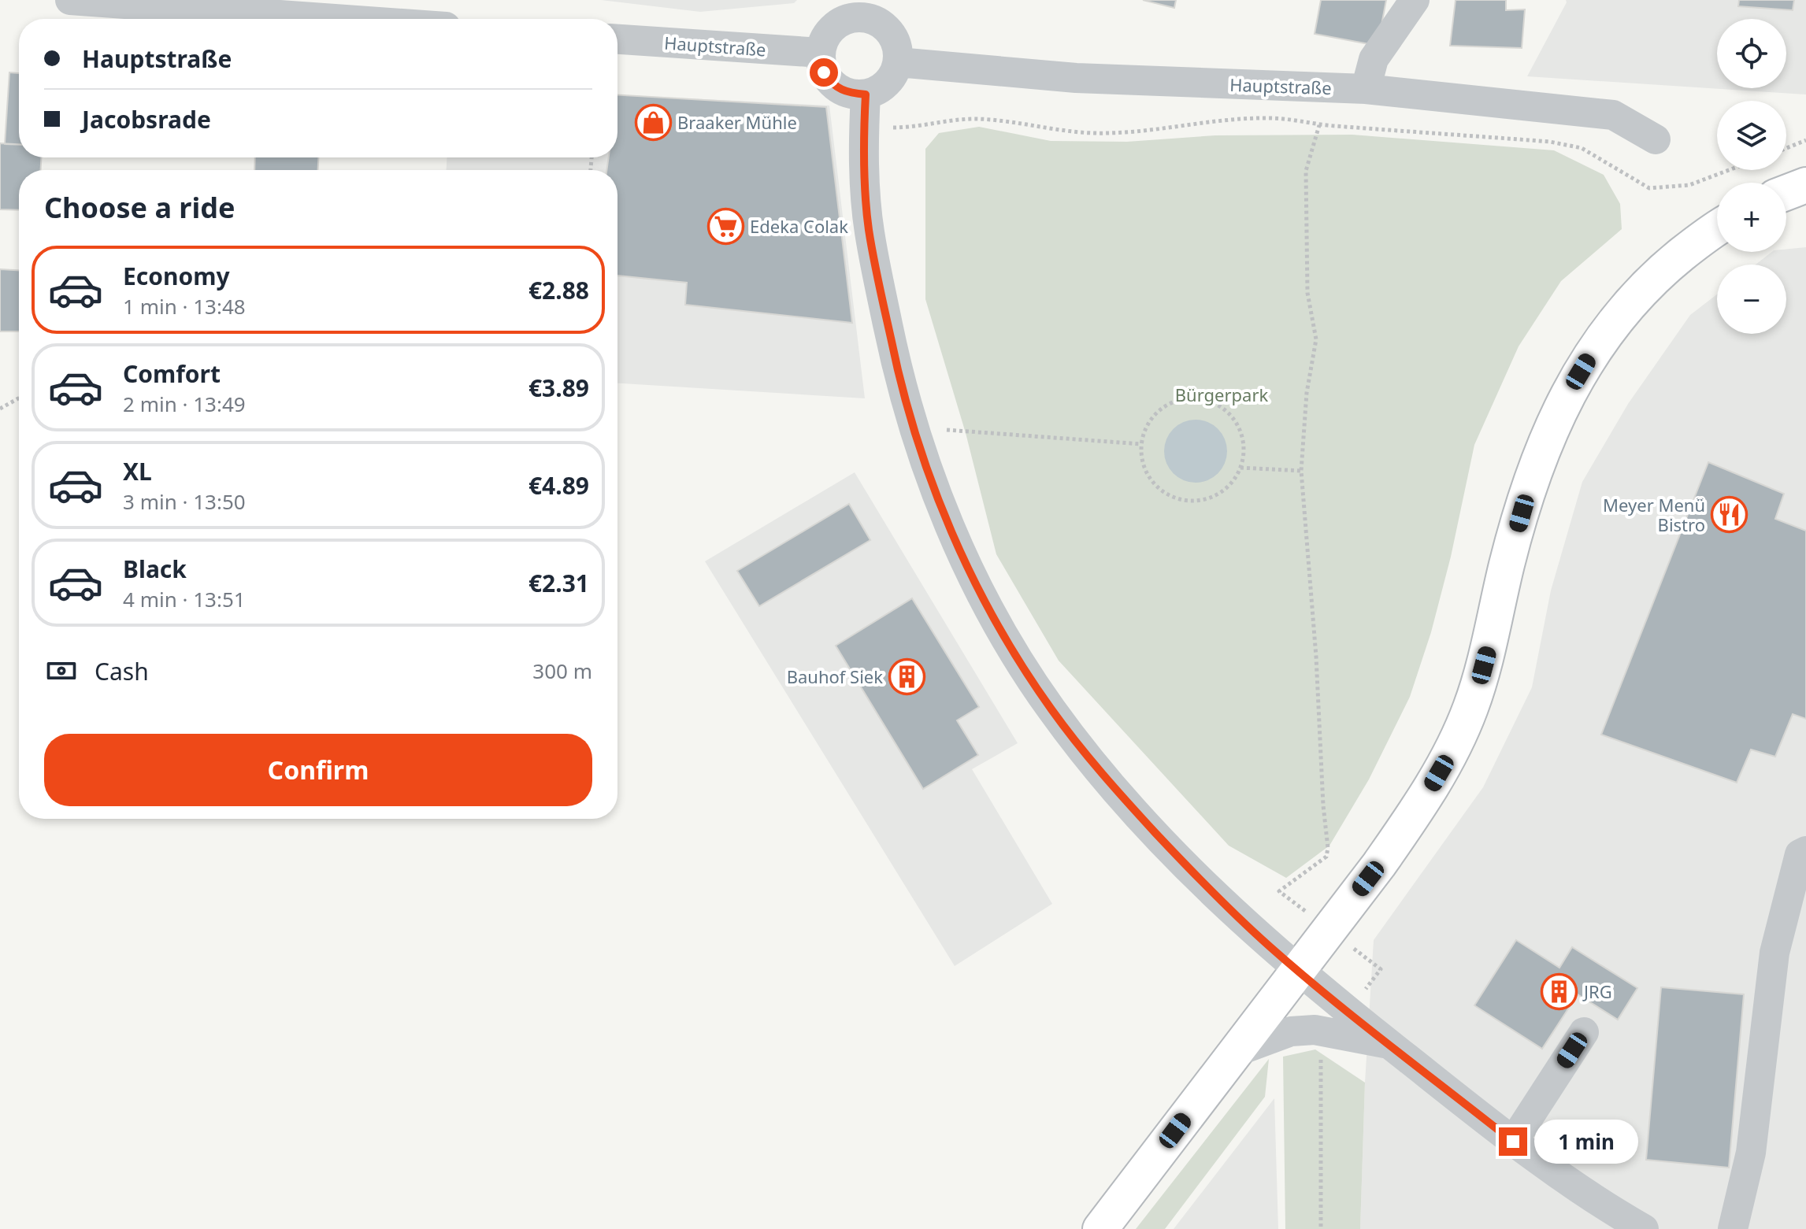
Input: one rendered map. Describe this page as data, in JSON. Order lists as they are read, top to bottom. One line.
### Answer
{"streets":{"street":["Hauptstraße"]},"parks":["Bürgerpark"],"places":{"shop":["Braaker Mühle"],"supermarket":["Edeka Colak"],"restaurant":["Meyer Menü Bistro"],"building":["Bauhof Siek","JRG"]},"page":{"map_buttons":["+","−"],"banner":["Hauptstraße","Jacobsrade"],"heading":"Choose a ride","list":[{"name":"Economy","note":"1 min · 13:48","value":"€2.88"},{"name":"Comfort","note":"2 min · 13:49","value":"€3.89"},{"name":"XL","note":"3 min · 13:50","value":"€4.89"},{"name":"Black","note":"4 min · 13:51","value":"€2.31"}],"pay":["Cash","300 m"],"buttons":"Confirm","bubble":"1 min"}}
